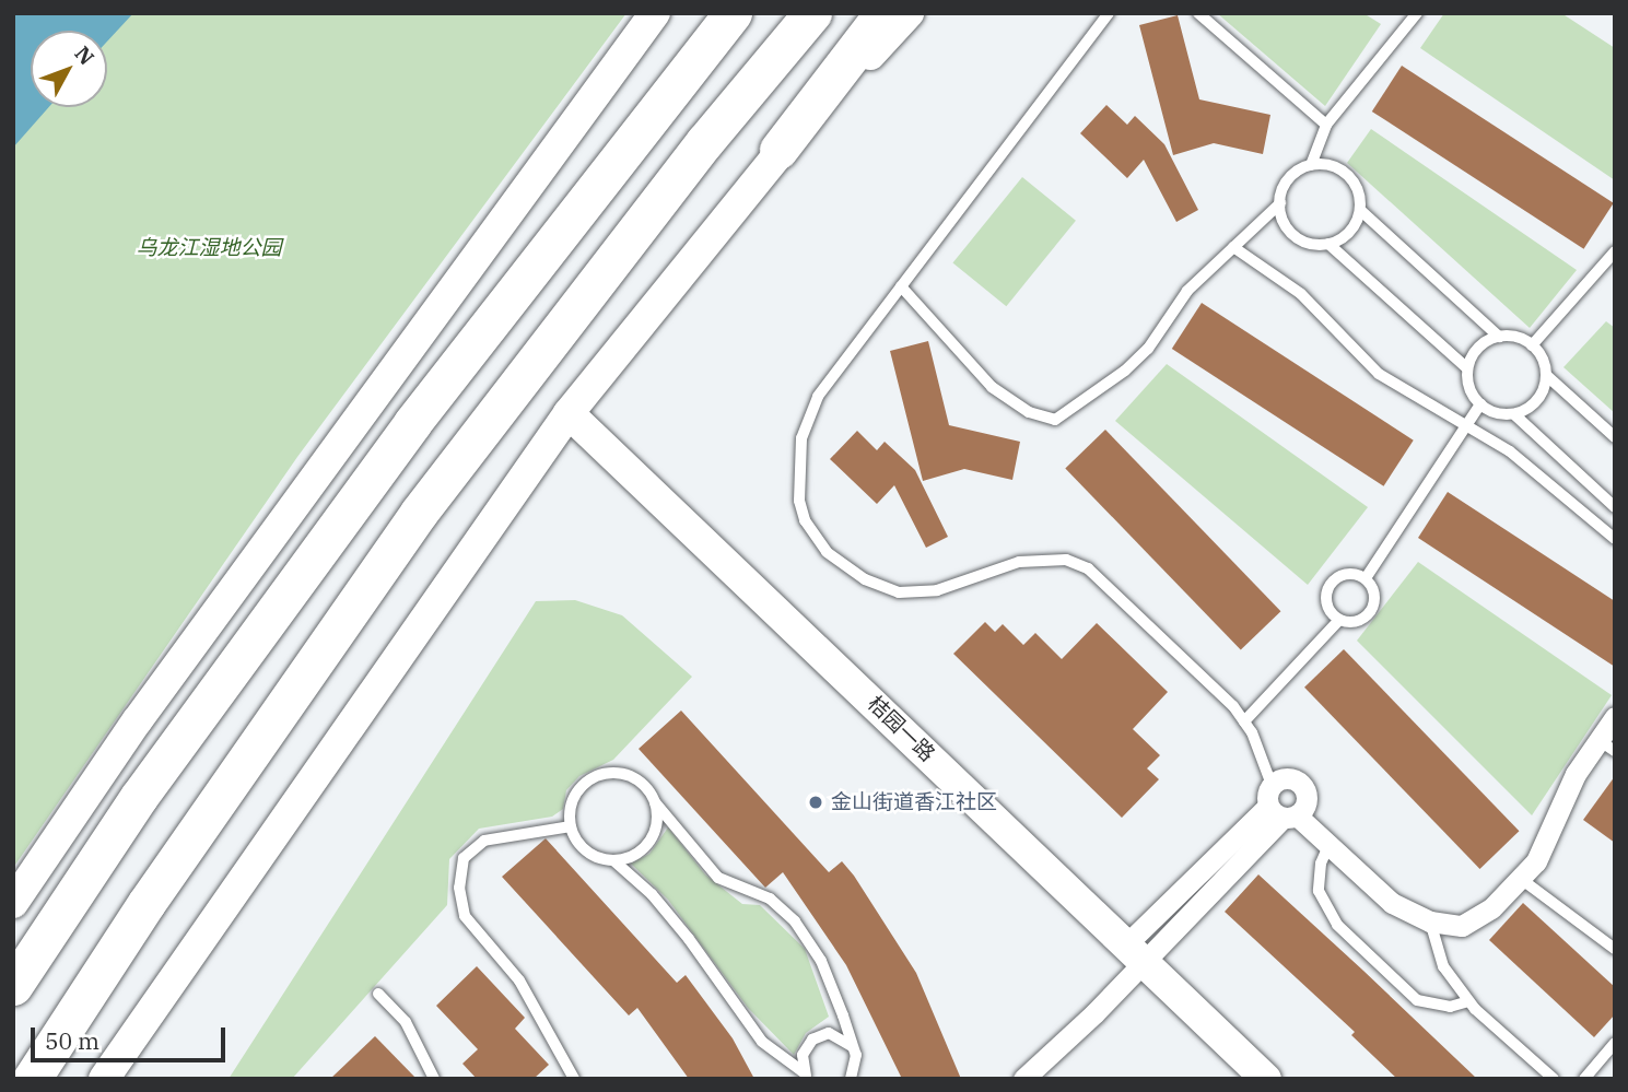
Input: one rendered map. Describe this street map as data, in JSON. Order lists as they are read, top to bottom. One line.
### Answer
{"streets":{"main road":["桔园一路"]},"parks":["乌龙江湿地公园"],"places":["金山街道香江社区"],"scale_bar":"50 m","north":"top right"}
